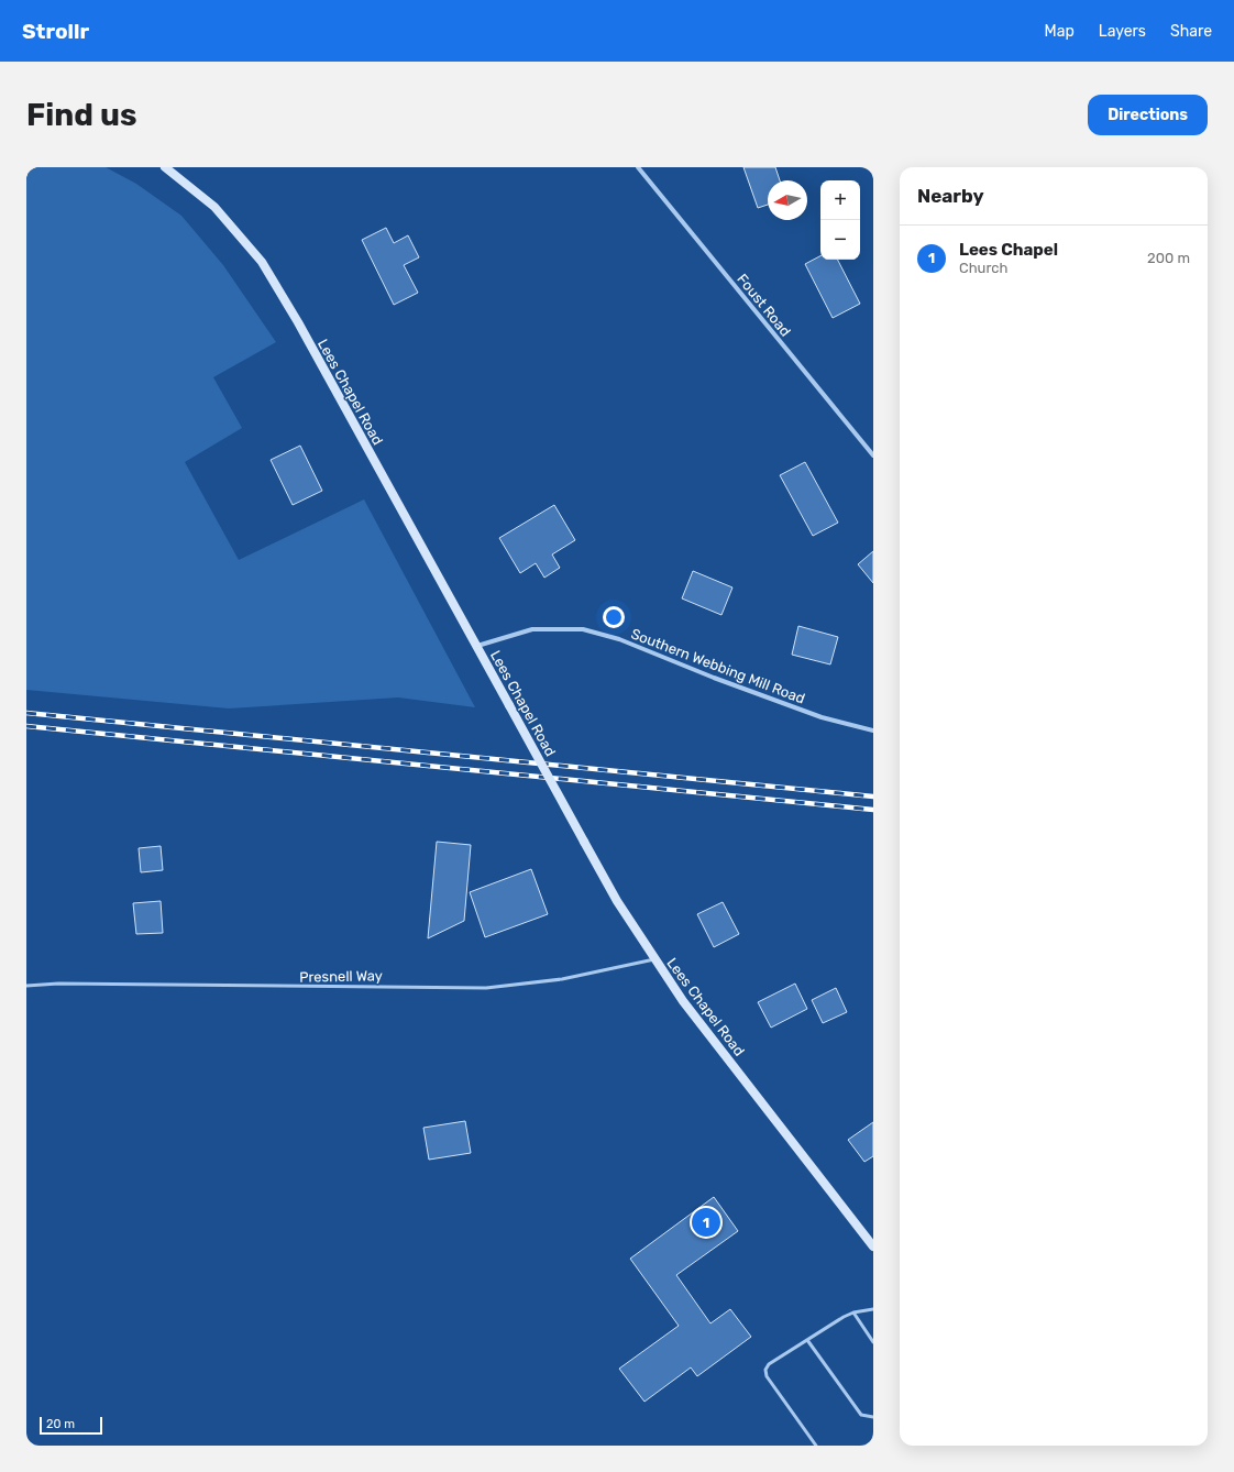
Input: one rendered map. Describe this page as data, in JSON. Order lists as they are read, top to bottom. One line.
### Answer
{"streets":{"main road":["Lees Chapel Road"],"street":["Foust Road","Southern Webbing Mill Road"],"lane":["Presnell Way"]},"crossings":[["Lees Chapel Road","Southern Webbing Mill Road"],["Lees Chapel Road","Presnell Way"]],"scale_bar":"20 m","north":"left","page":{"header":"Strollr","nav":["Map","Layers","Share"],"buttons":"Directions","title":"Find us","heading":"Nearby","map_buttons":["+","−"],"list":[{"mark":"1","name":"Lees Chapel","note":"Church","value":"200 m"}],"pins":"1","scale":"20 m"}}
